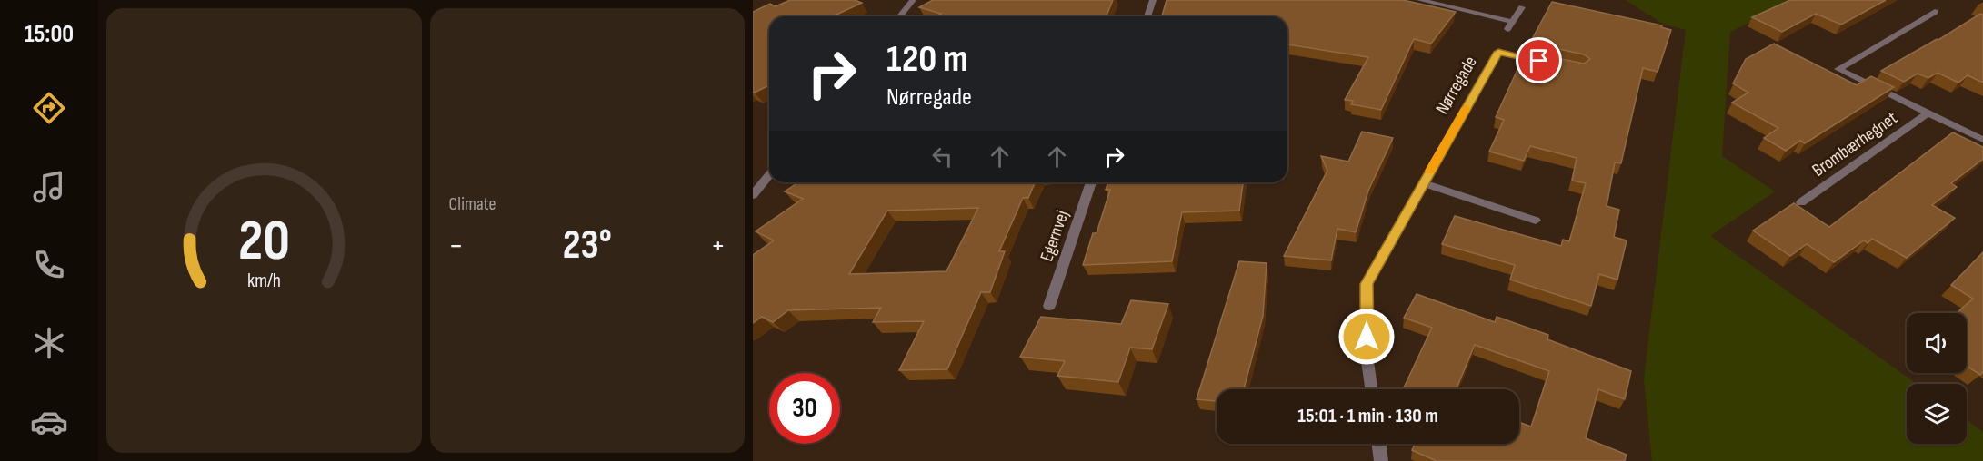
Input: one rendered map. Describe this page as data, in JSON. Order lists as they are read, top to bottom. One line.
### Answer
{"streets":{"street":["Nørregade","Brombærhegnet","Egernvej"]},"page":{"tabs":"15:00","tile":"Climate","turn":["120 m","Nørregade"],"heat":["−","23°","+"],"limit":"30","trip":"15:01 · 1 min · 130 m","gauge":["20","km/h"]}}
